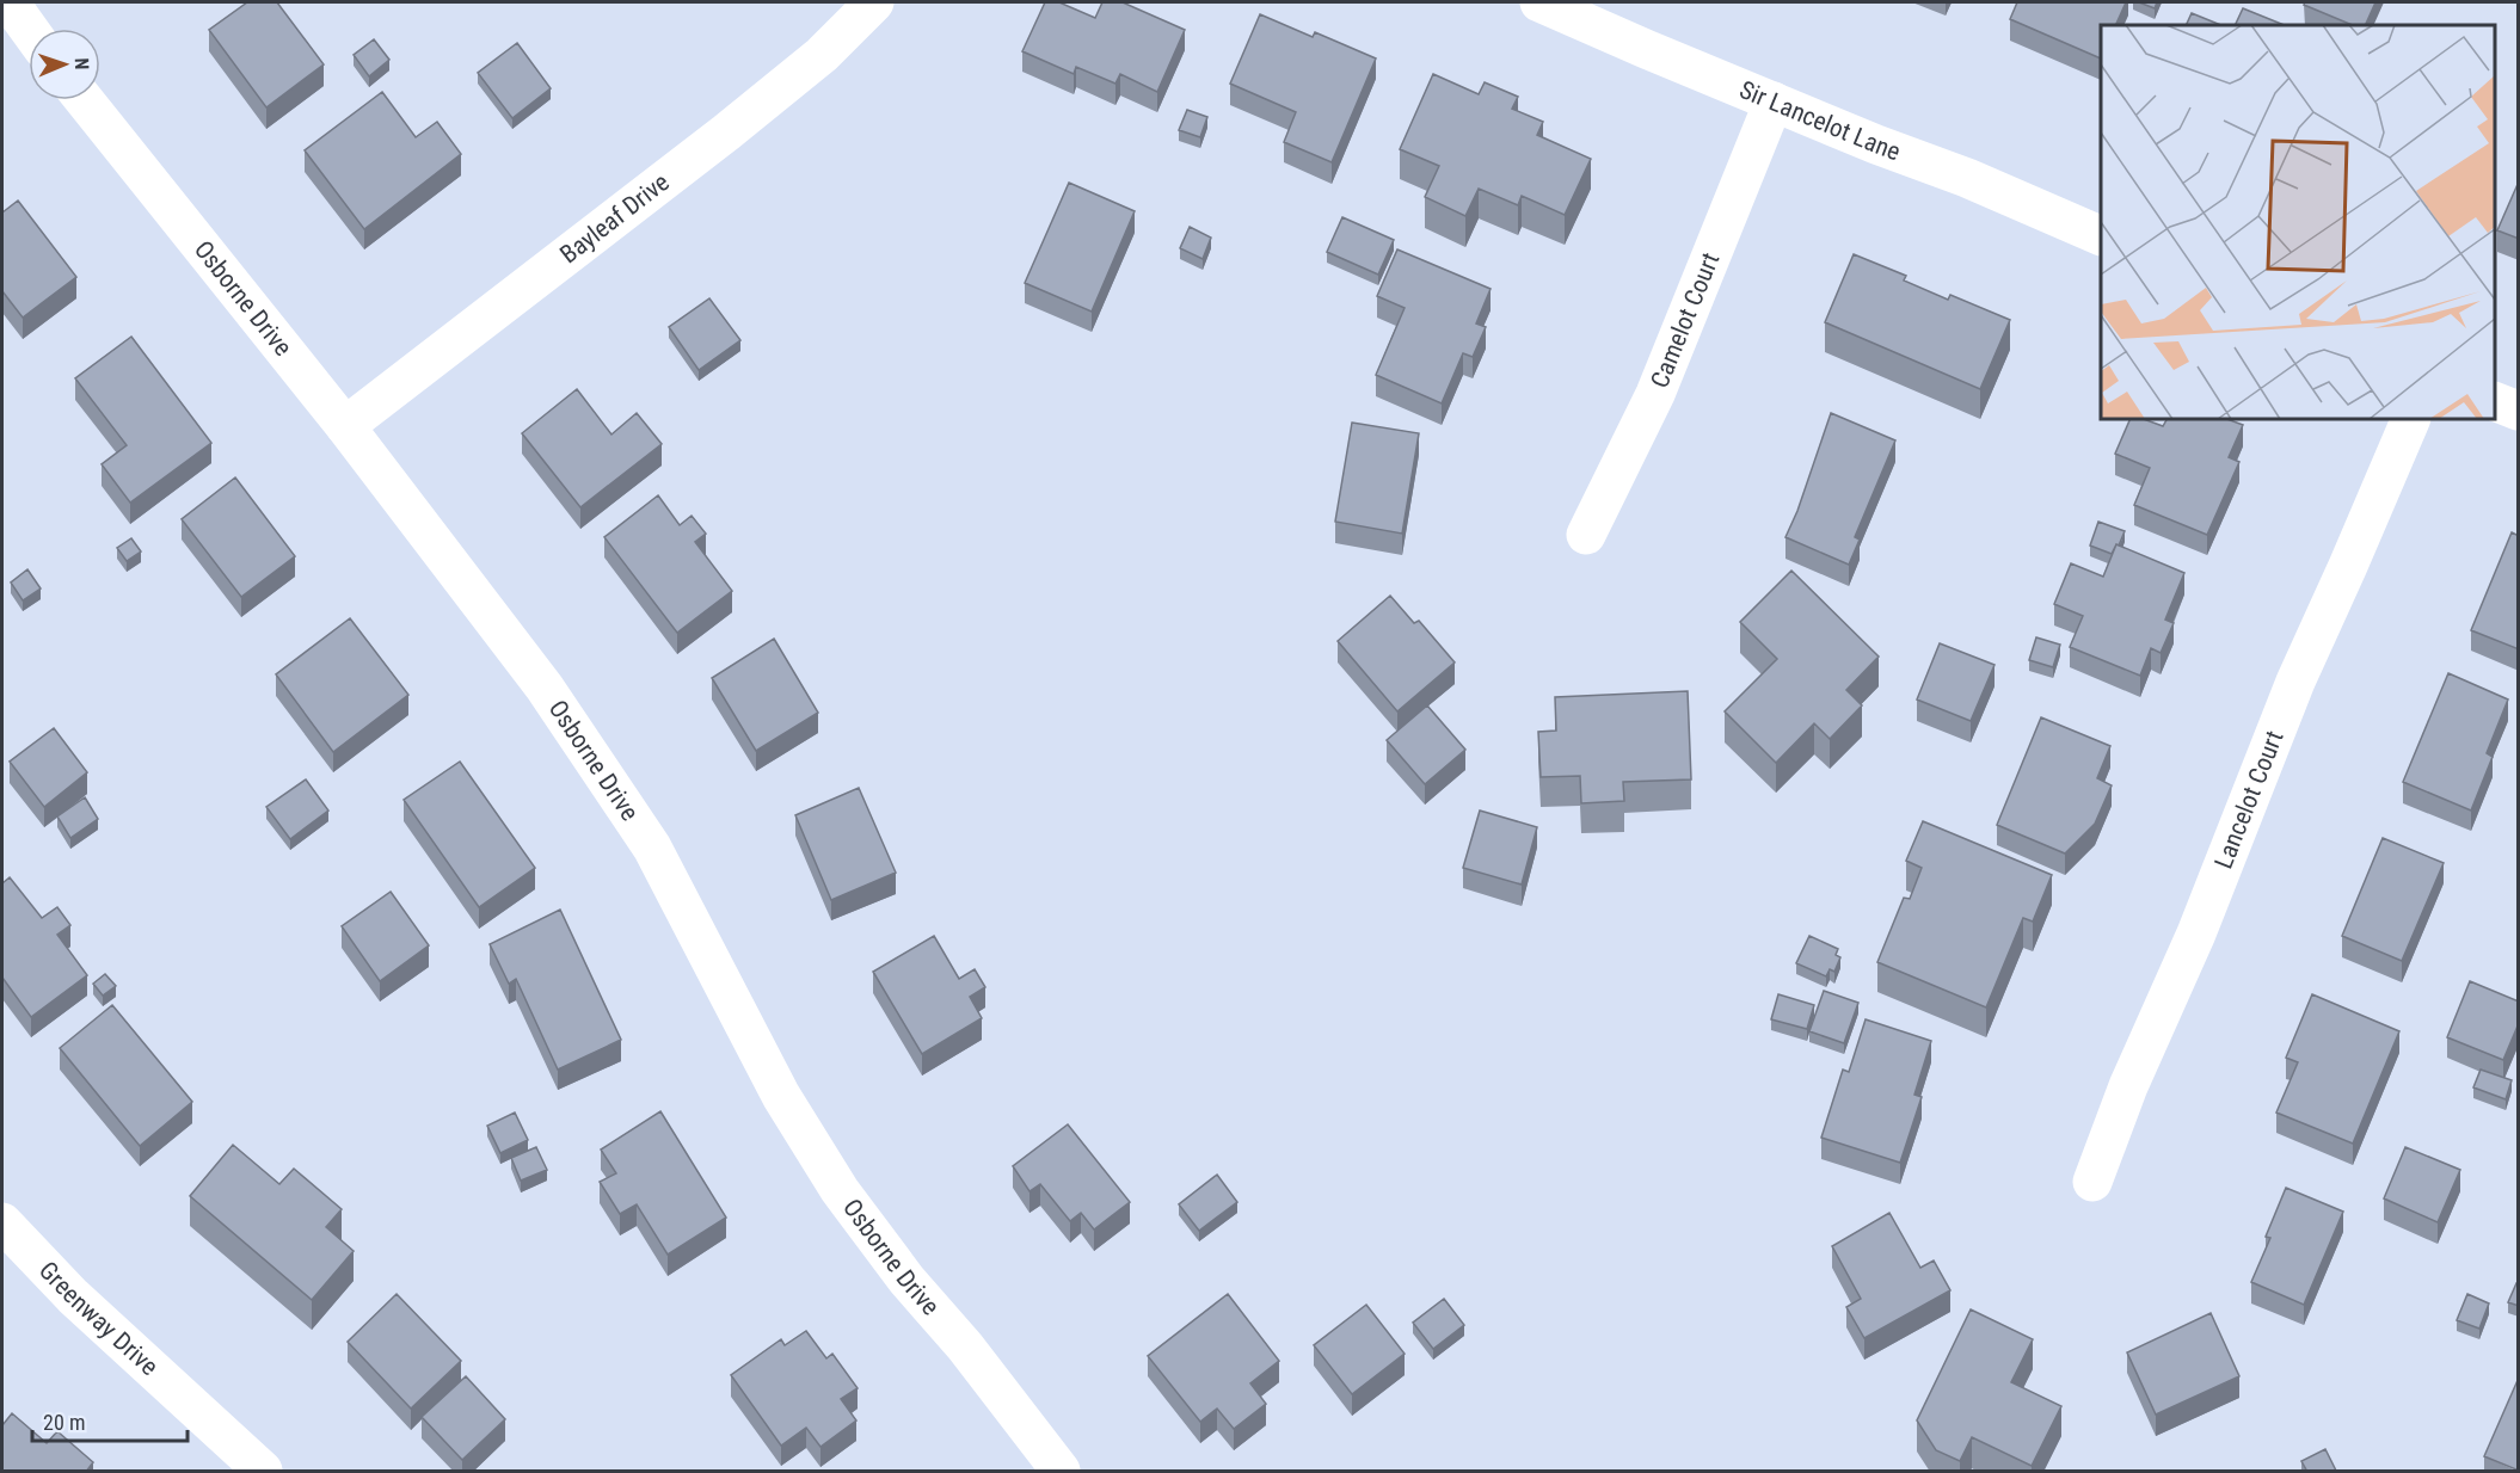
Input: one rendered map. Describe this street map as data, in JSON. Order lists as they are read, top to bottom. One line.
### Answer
{"streets":{"street":["Sir Lancelot Lane","Bayleaf Drive","Osborne Drive","Camelot Court","Lancelot Court","Greenway Drive"]},"crossings":[["Sir Lancelot Lane","Camelot Court"],["Bayleaf Drive","Osborne Drive"]],"scale_bar":"20 m","north":"right"}
